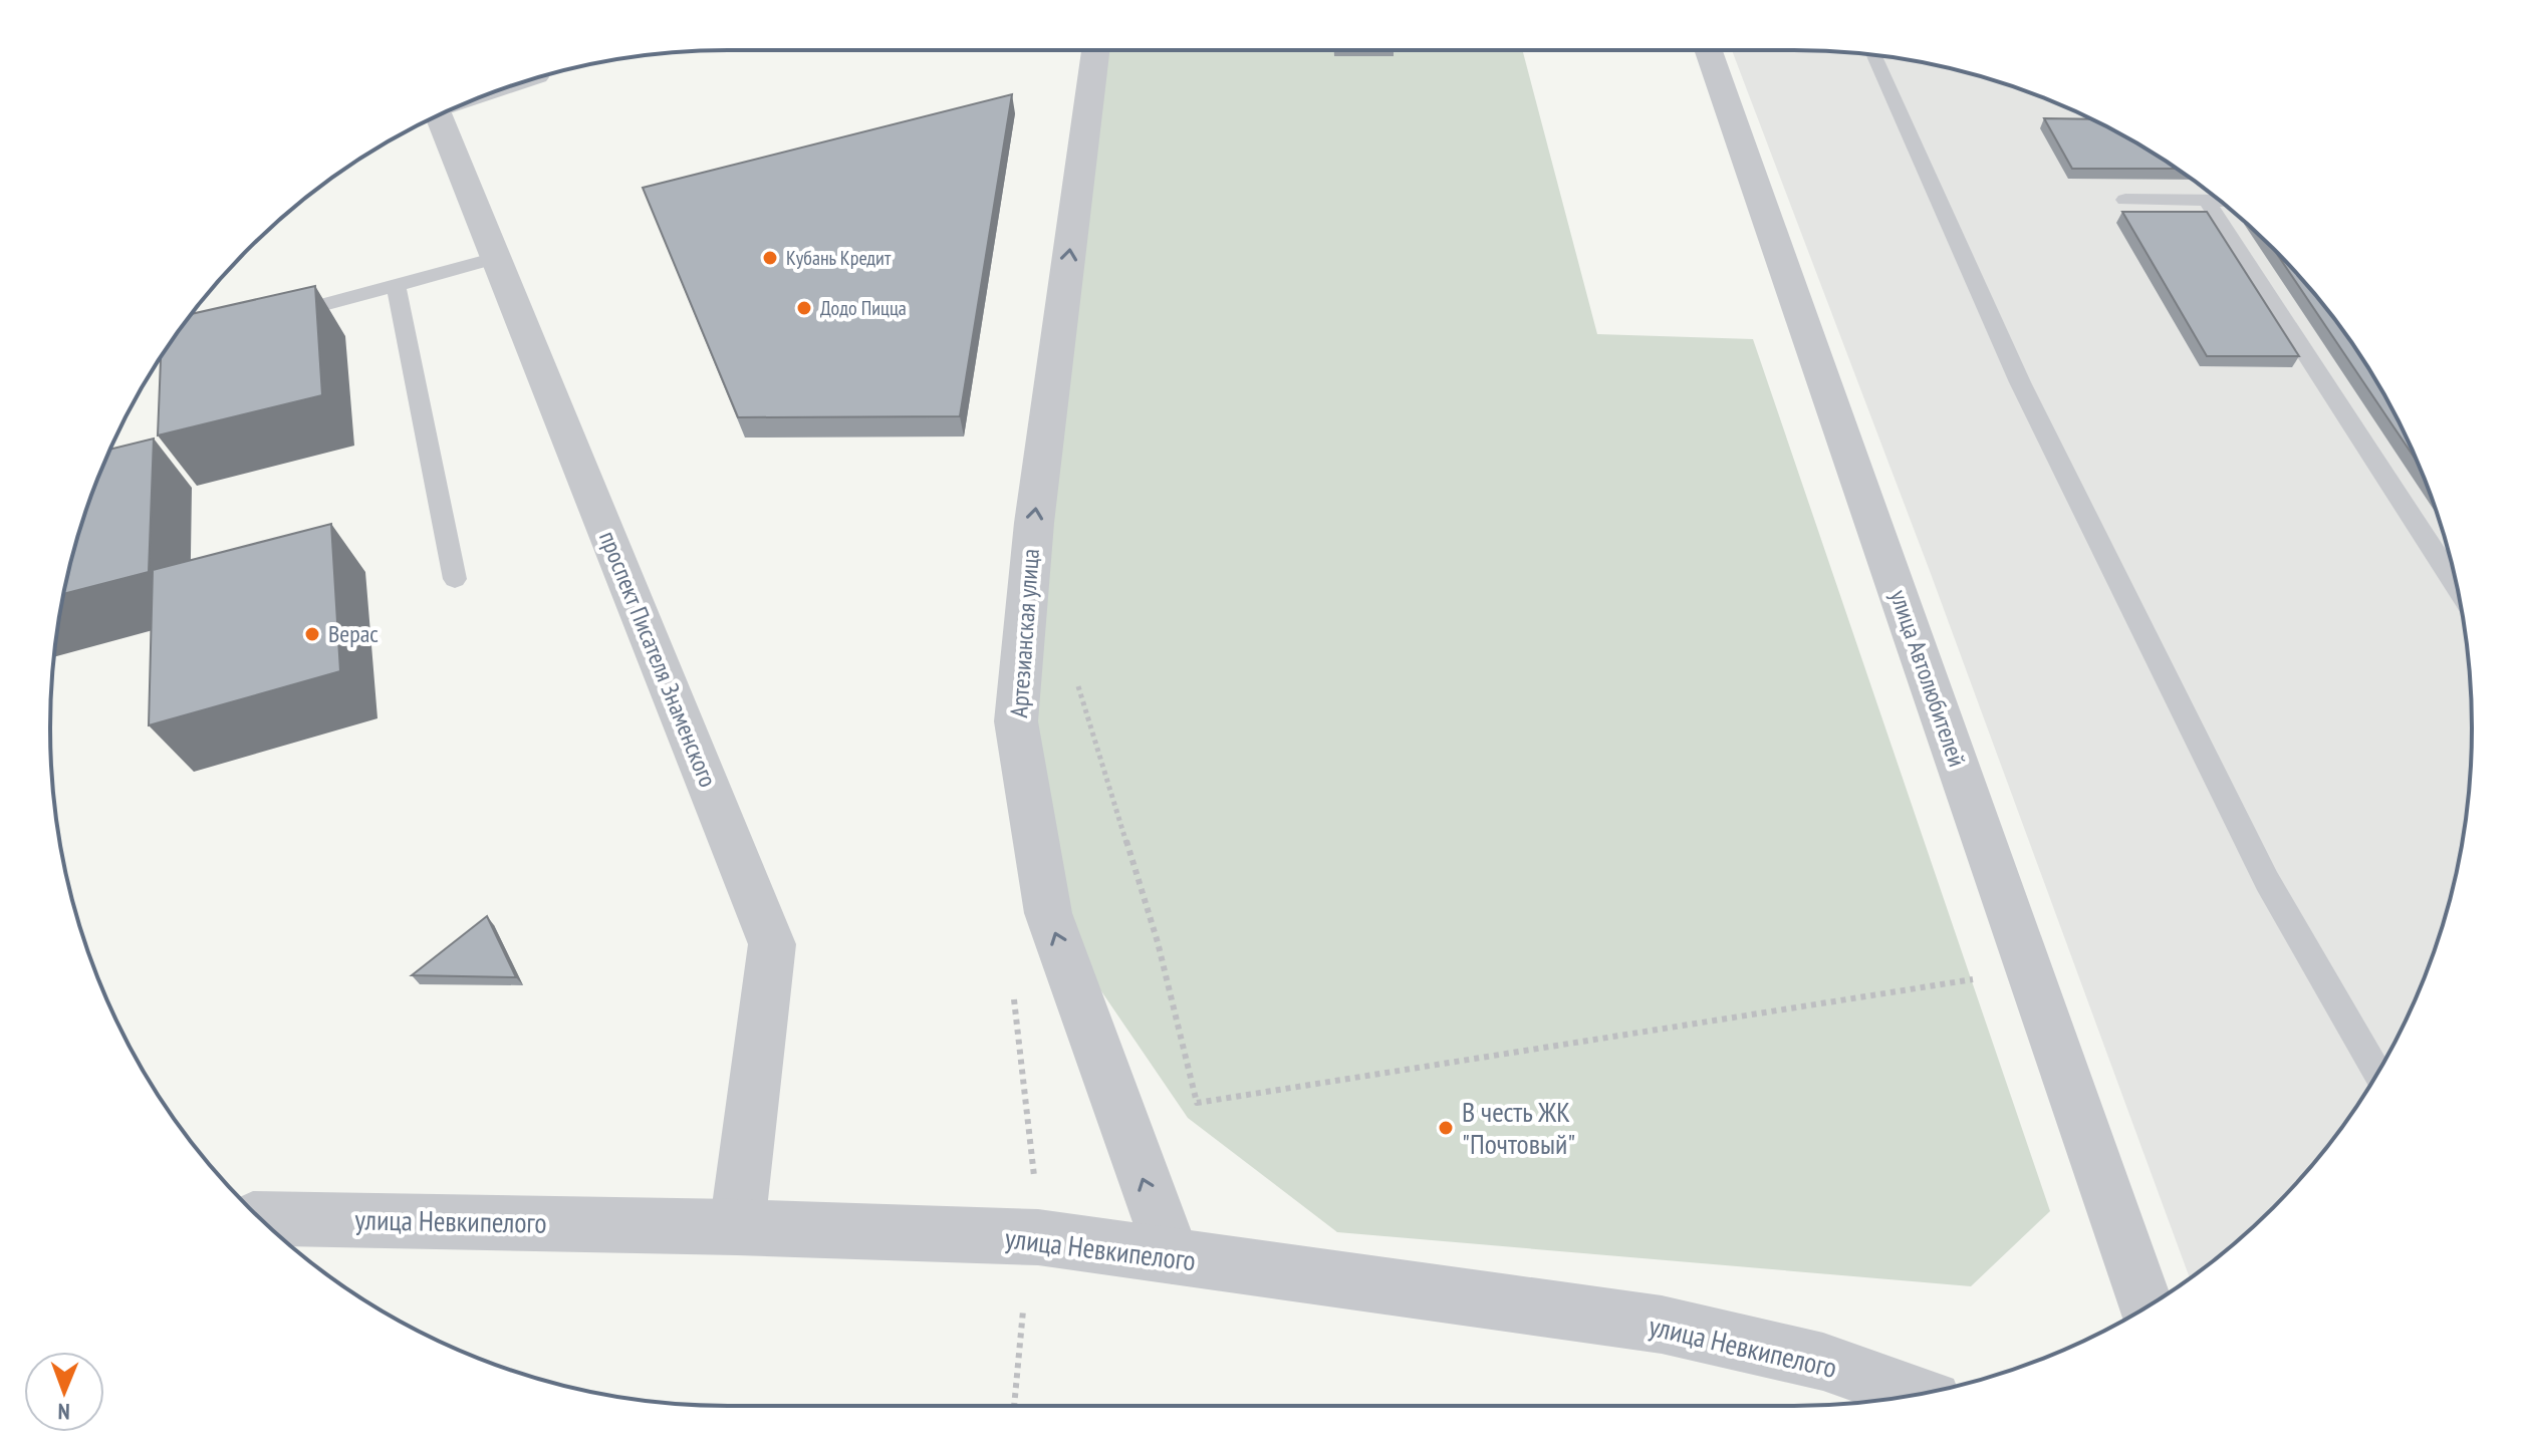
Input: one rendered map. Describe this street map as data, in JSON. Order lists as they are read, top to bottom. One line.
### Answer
{"streets":{"street":["Артезианская улица","проспект Писателя Знаменского","улица Автолюбителей","улица Невкипелого"]},"crossings":[["Артезианская улица","улица Невкипелого"],["проспект Писателя Знаменского","улица Невкипелого"]],"one_way":["Артезианская улица"],"places":["Кубань Кредит","Додо Пицца","Верас","В честь ЖК \"Почтовый\""],"north":"bottom"}
